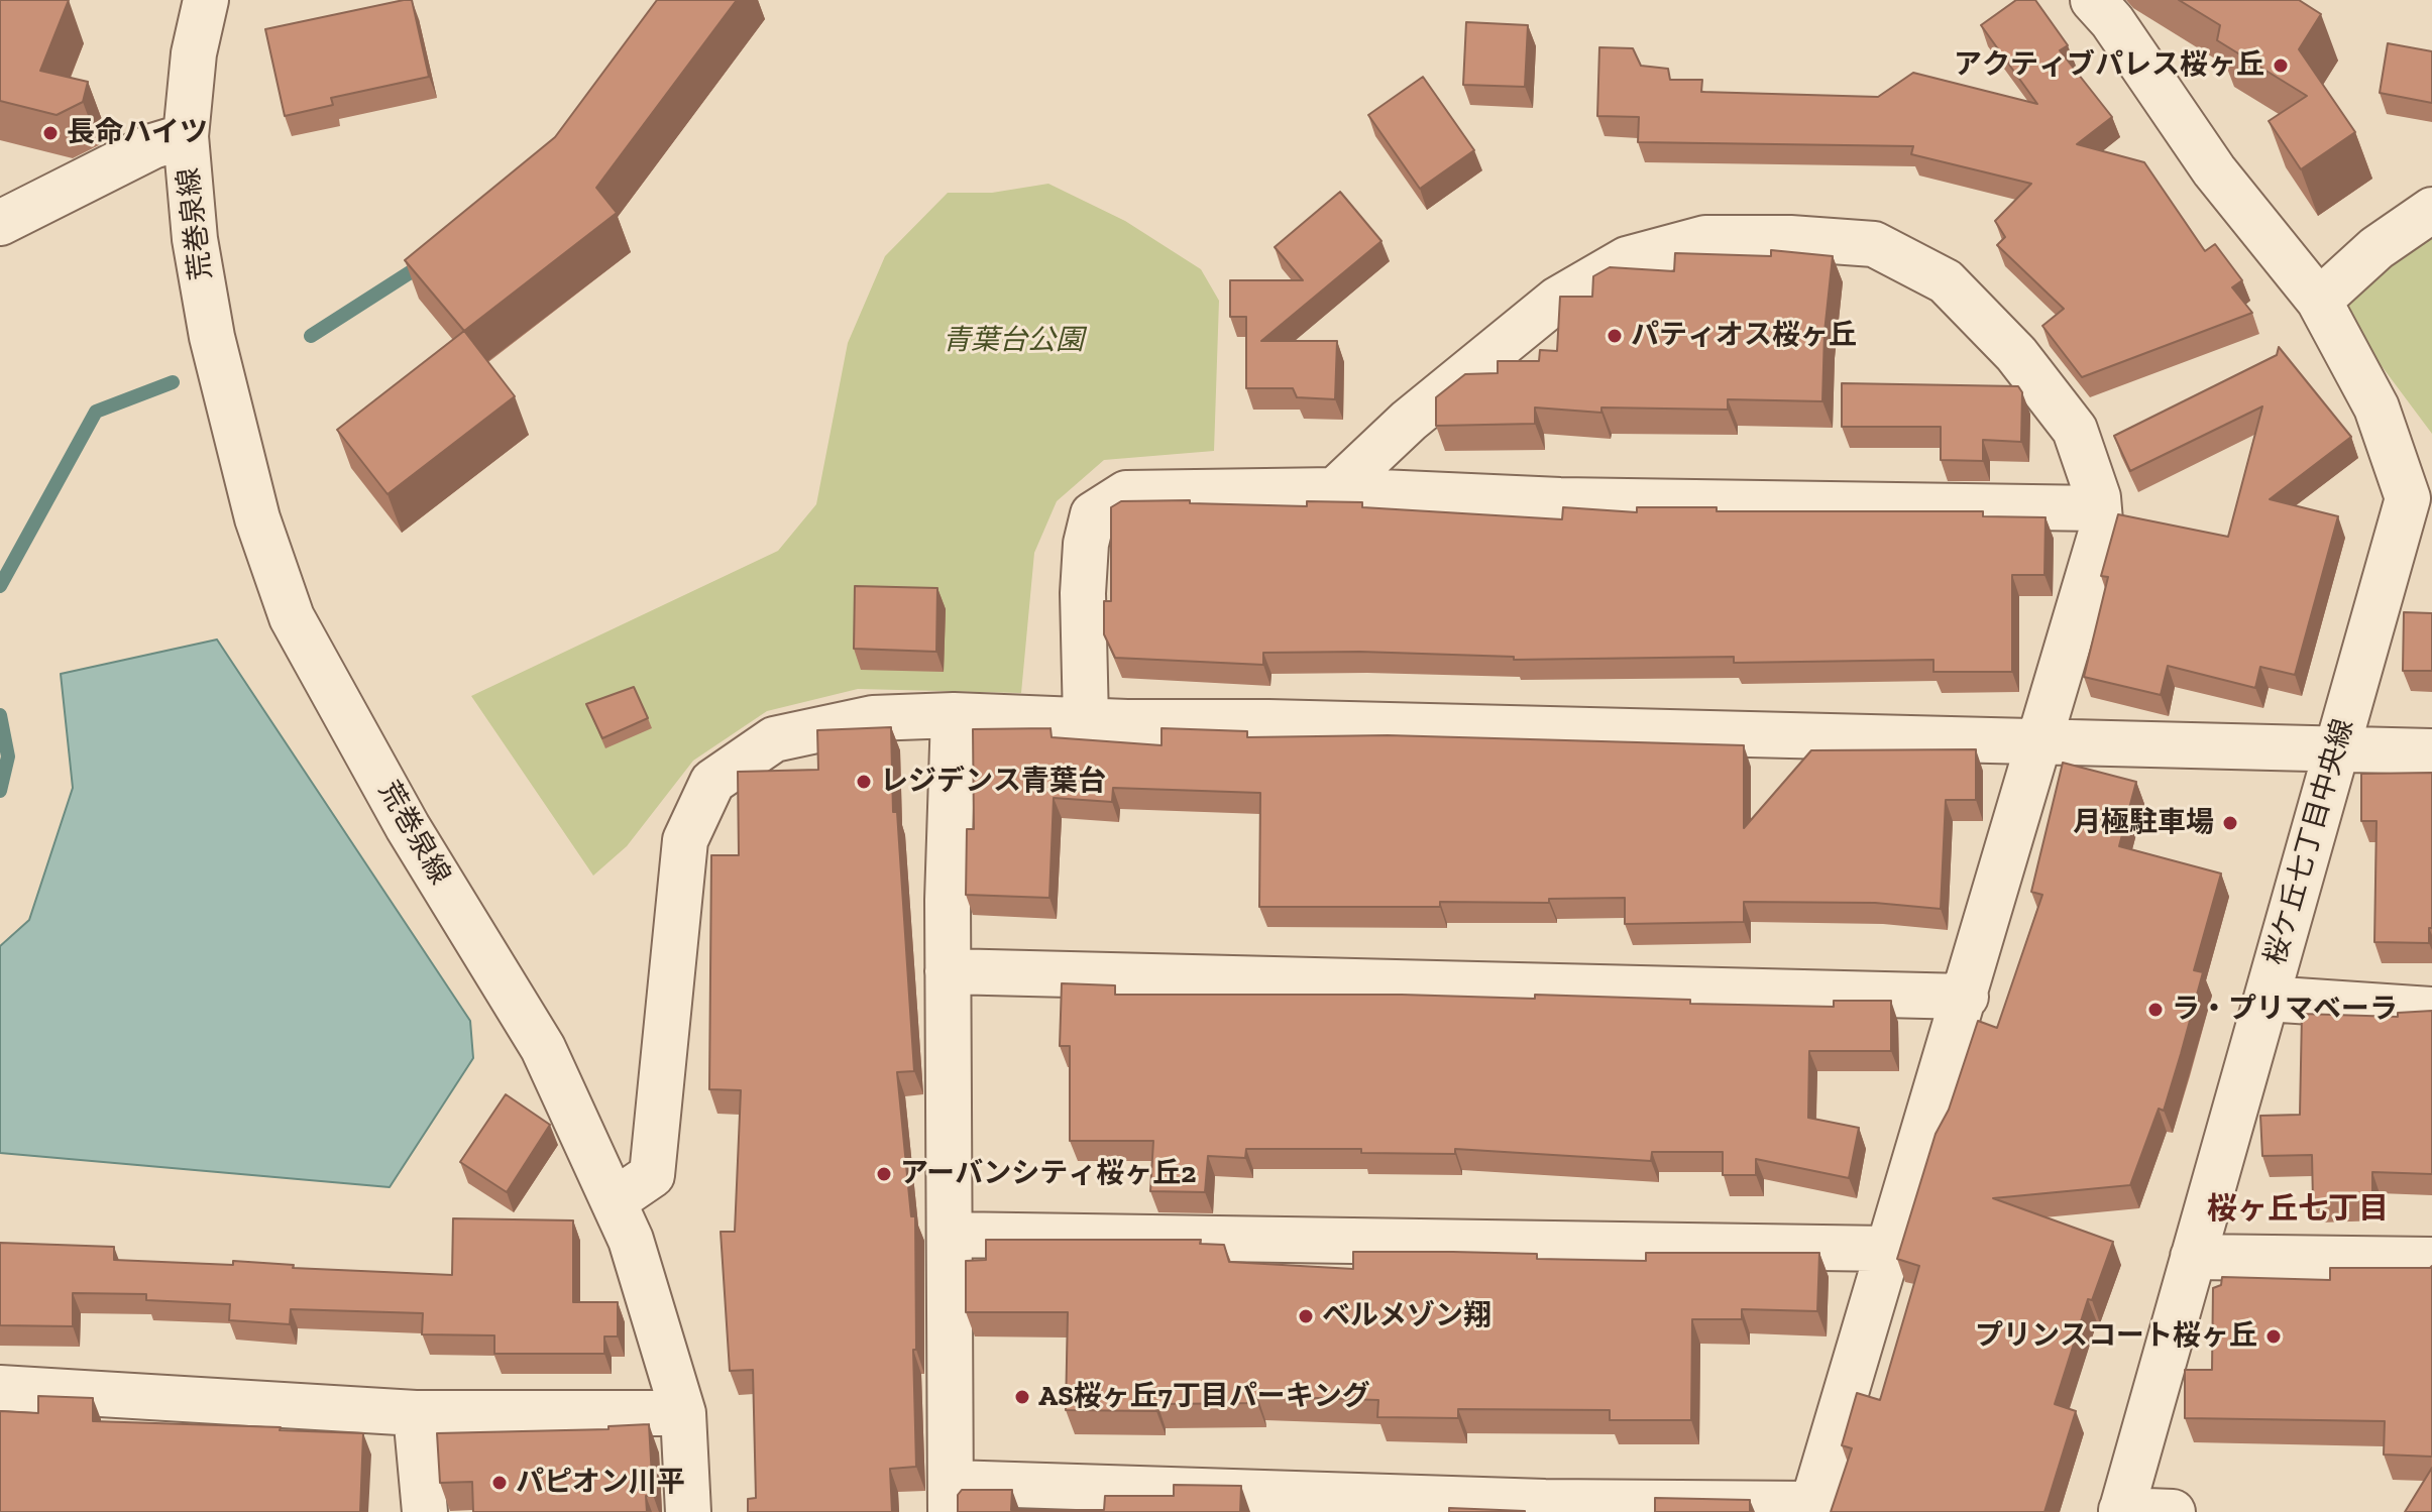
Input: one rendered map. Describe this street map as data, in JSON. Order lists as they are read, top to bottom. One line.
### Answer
{"streets":{"street":["荒巻泉線","桜ケ丘七丁目中央線"]},"districts":["桜ヶ丘七丁目"],"parks":["青葉台公園"],"places":["アクティブパレス桜ヶ丘","長命ハイツ","パティオス桜ヶ丘","レジデンス青葉台","月極駐車場","ラ・プリマベーラ","アーバンシティ桜ヶ丘2","ベルメゾン翔","プリンスコート桜ヶ丘","AS桜ヶ丘7丁目パーキング","パピオン川平"]}
